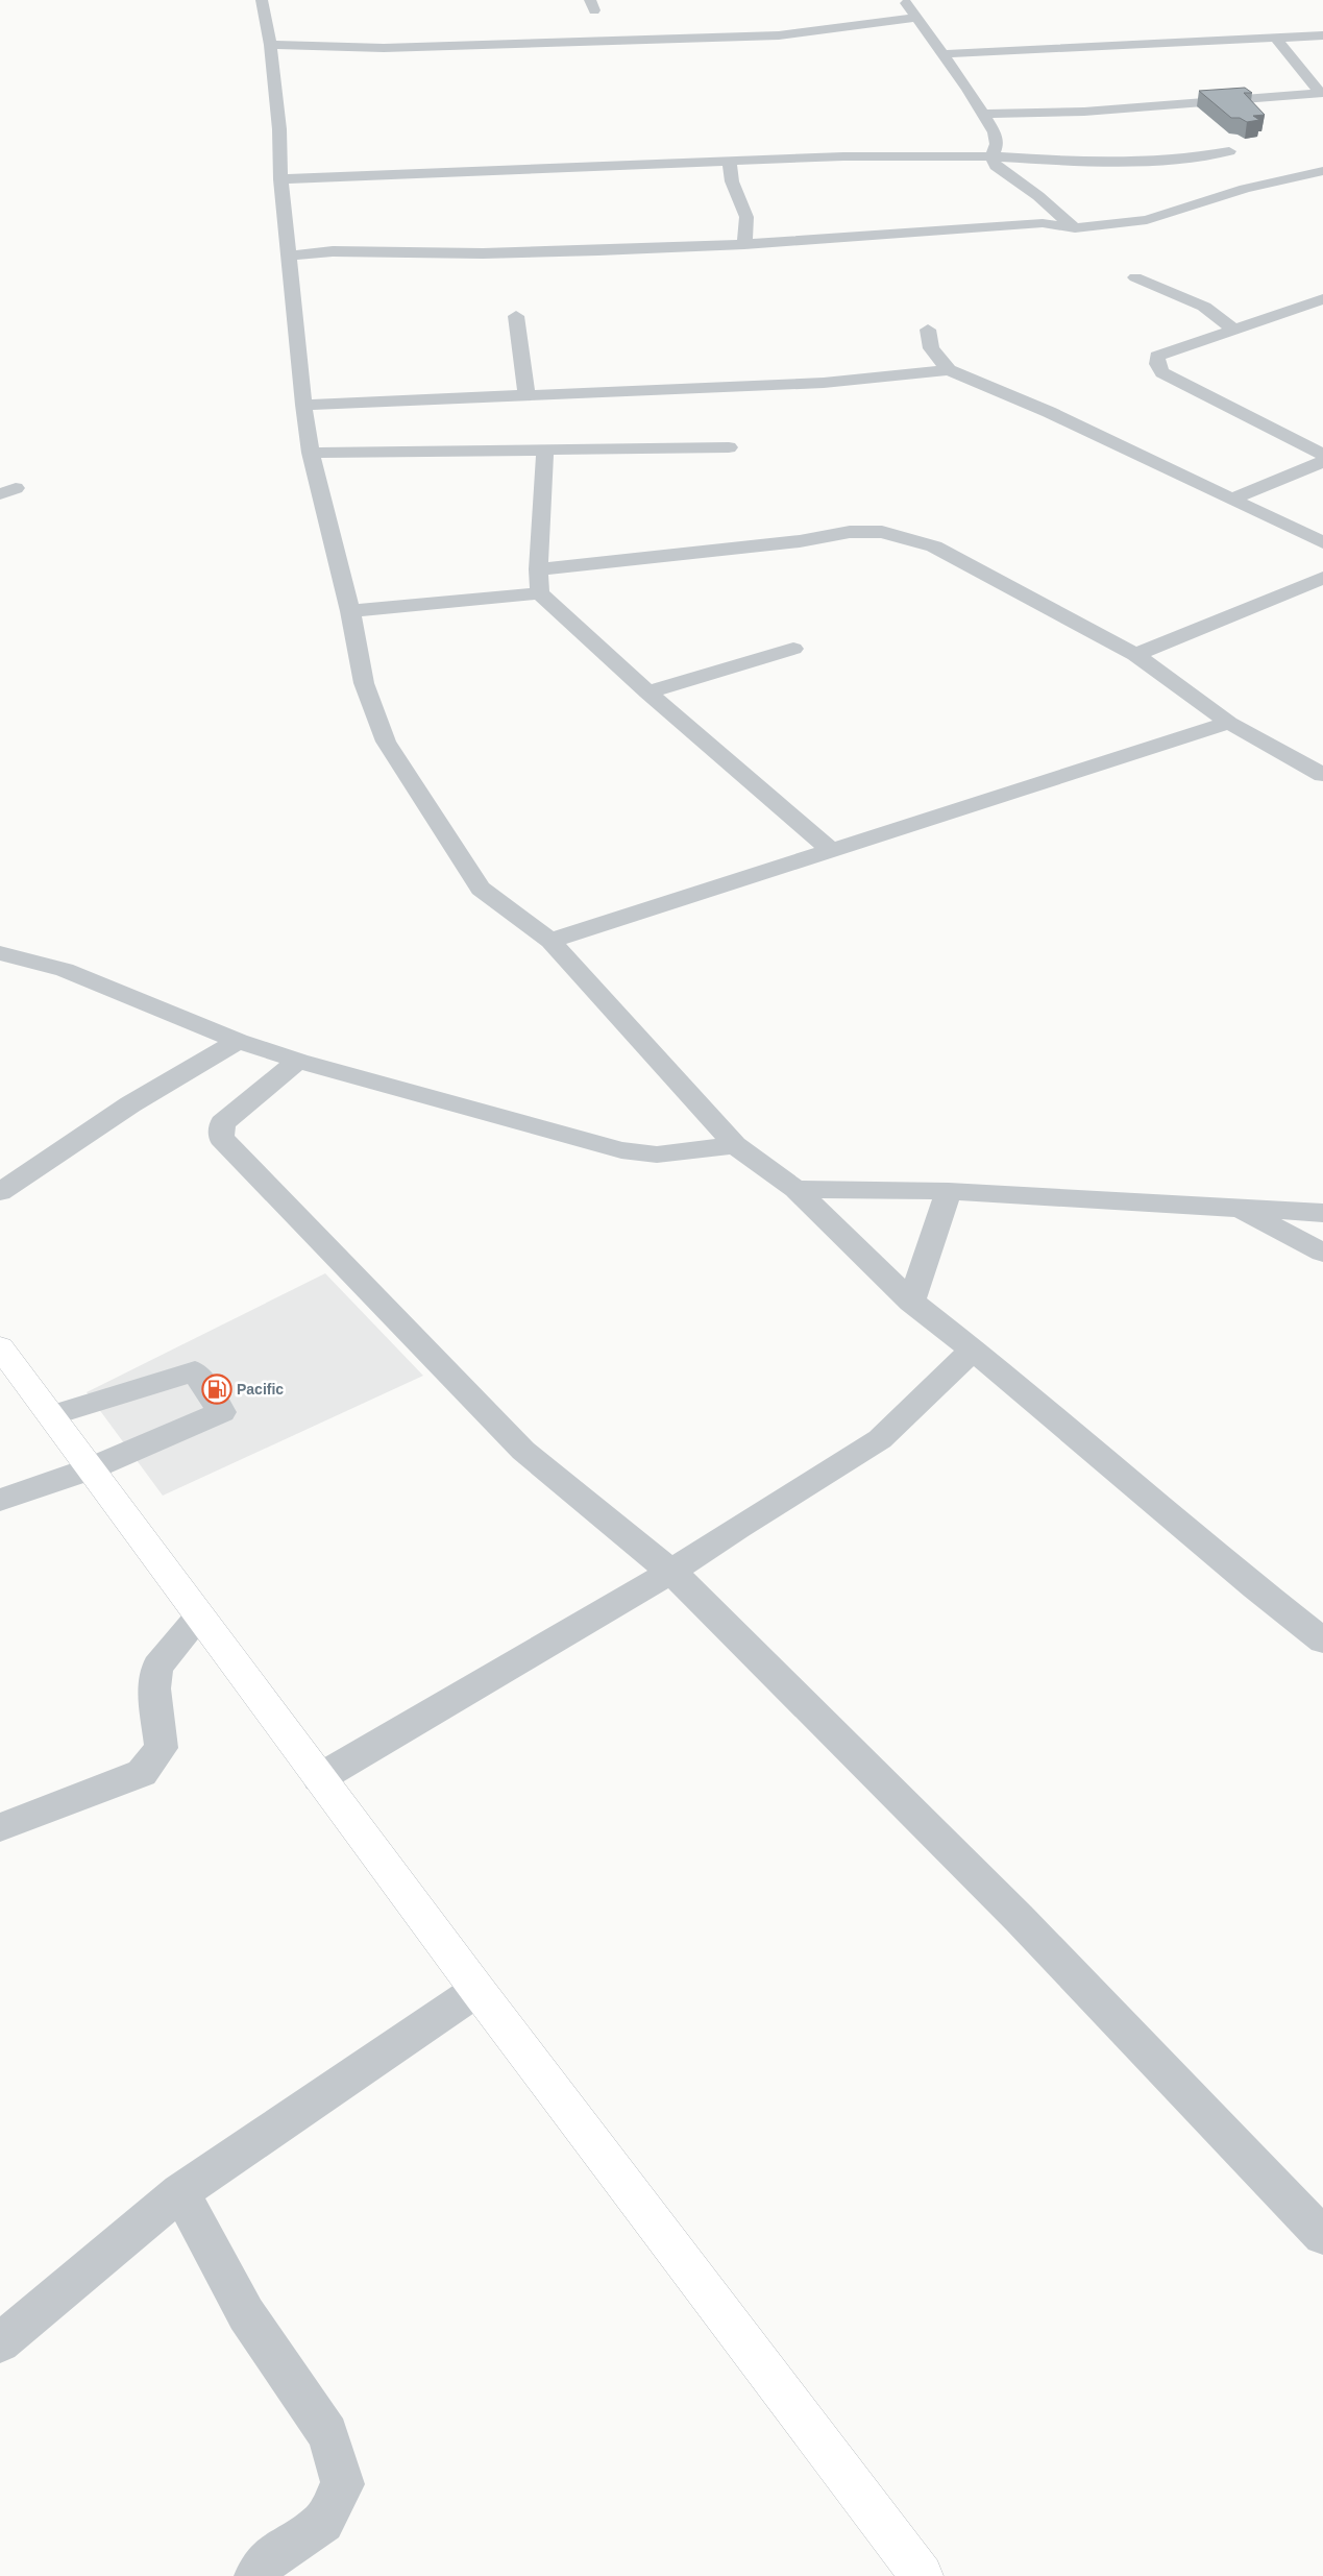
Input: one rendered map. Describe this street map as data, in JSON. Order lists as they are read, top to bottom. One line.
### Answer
{"places":{"fuel station":["Pacific"]}}
